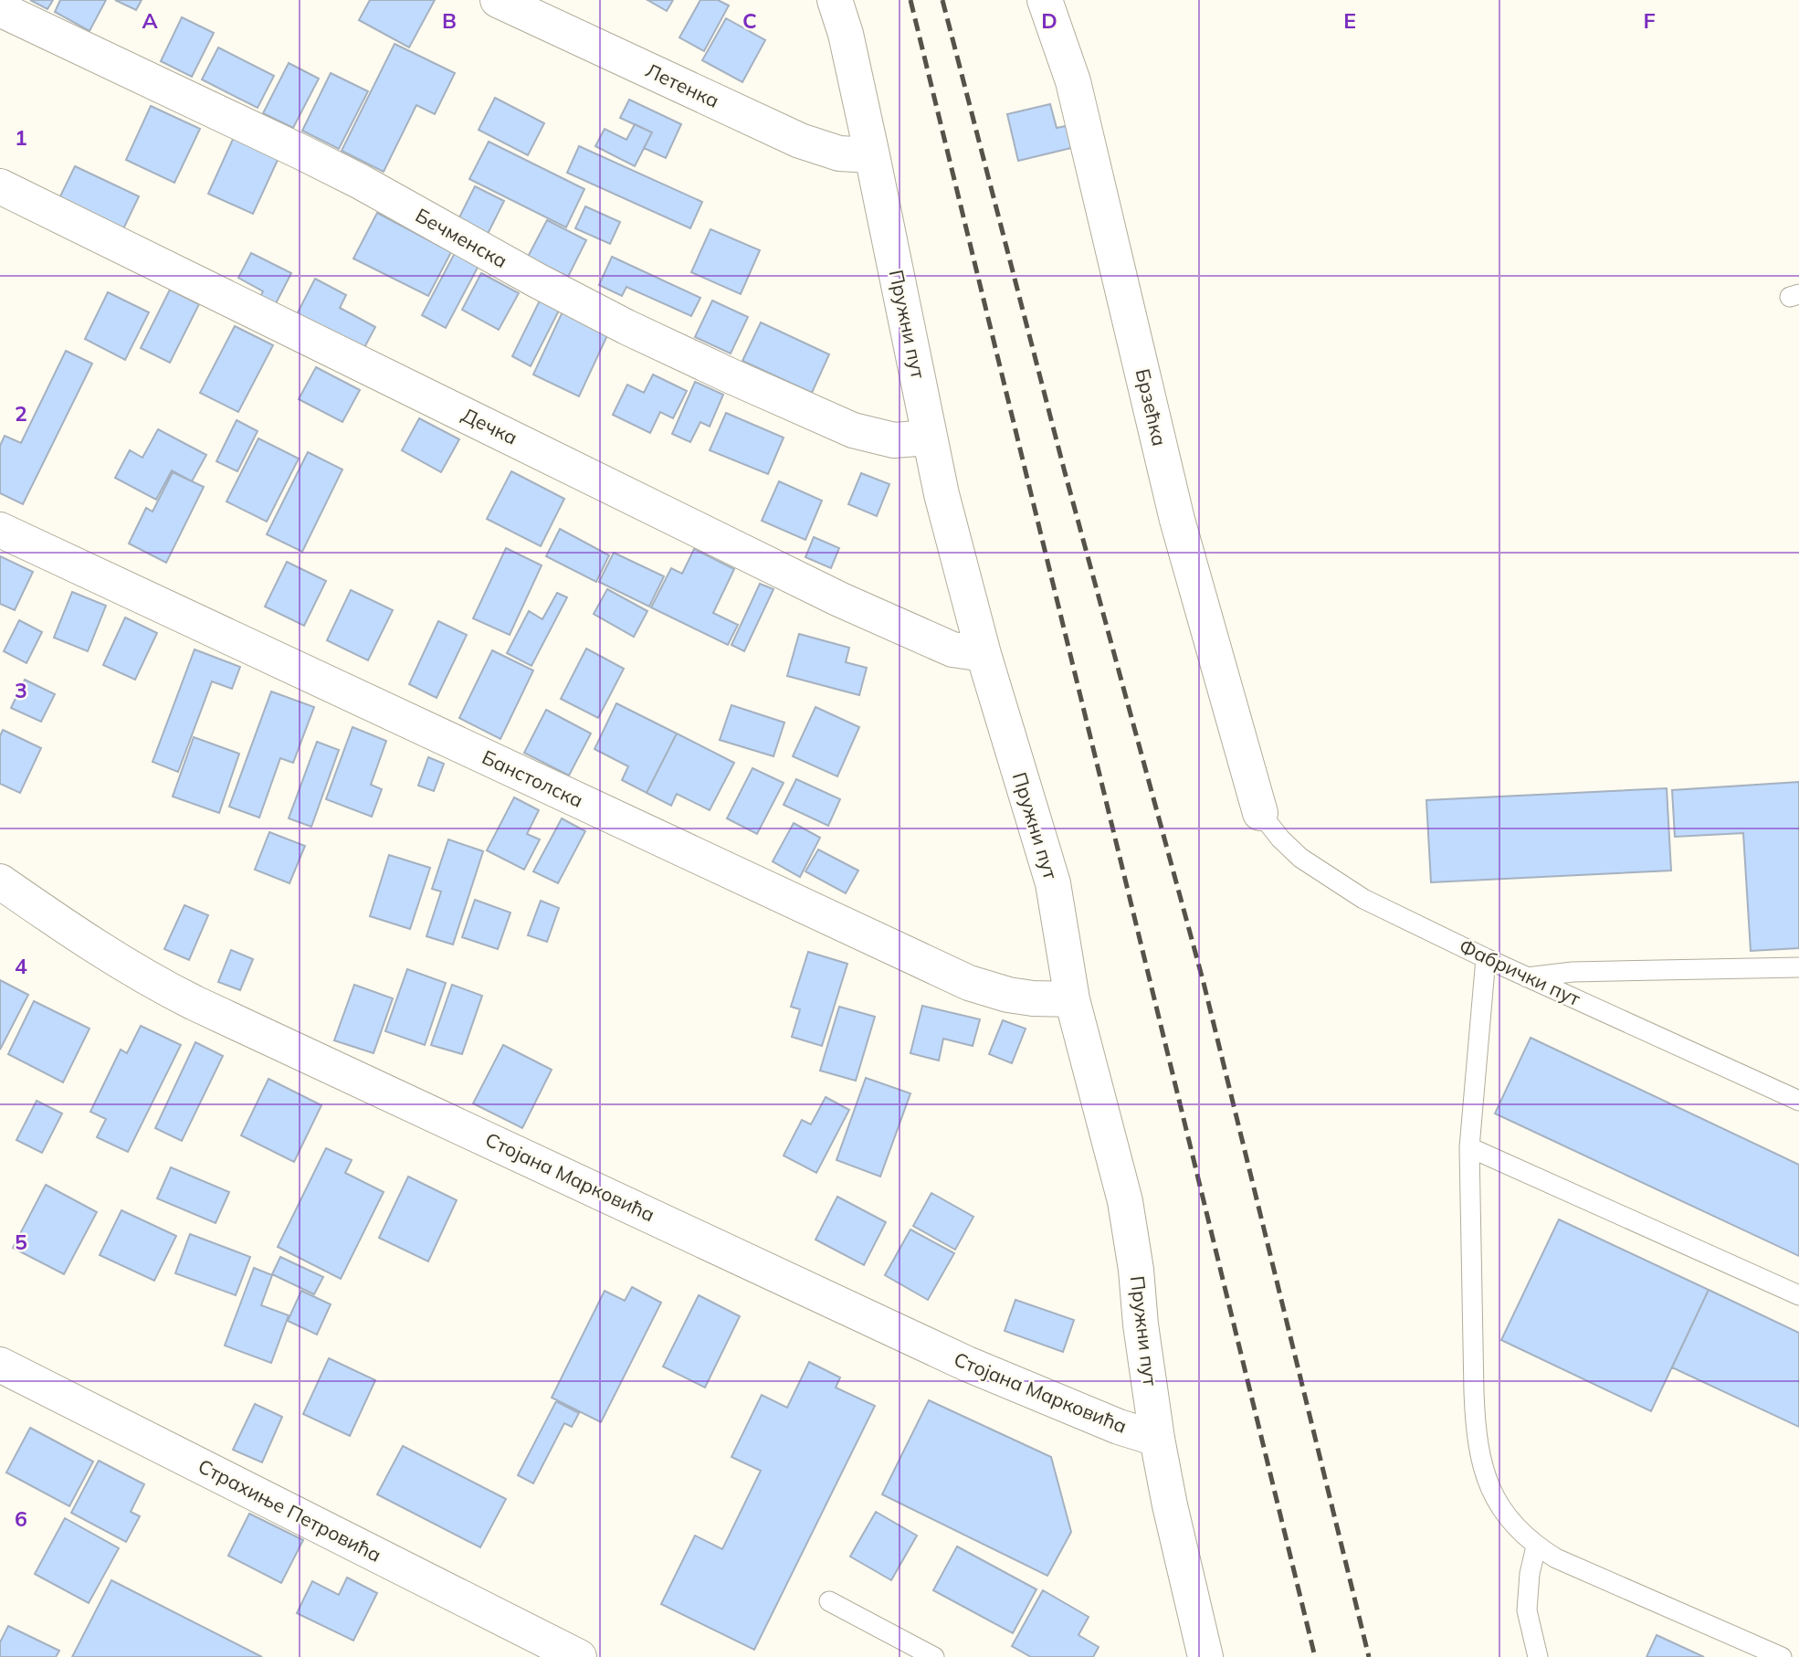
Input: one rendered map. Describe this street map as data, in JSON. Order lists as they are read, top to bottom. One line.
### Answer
{"streets":{"street":["Летенка","Бечменска","Пружни пут","Брзећка","Дечка","Банстолска","Стојана Марковића","Страхиње Петровића"],"lane":["Фабрички пут"]},"crossings":[["Летенка","Пружни пут"],["Бечменска","Пружни пут"],["Пружни пут","Дечка"],["Пружни пут","Банстолска"],["Пружни пут","Стојана Марковића"],["Брзећка","Фабрички пут"]],"grid":{"columns":["A","B","C","D","E","F"],"rows":["1","2","3","4","5","6"]}}
